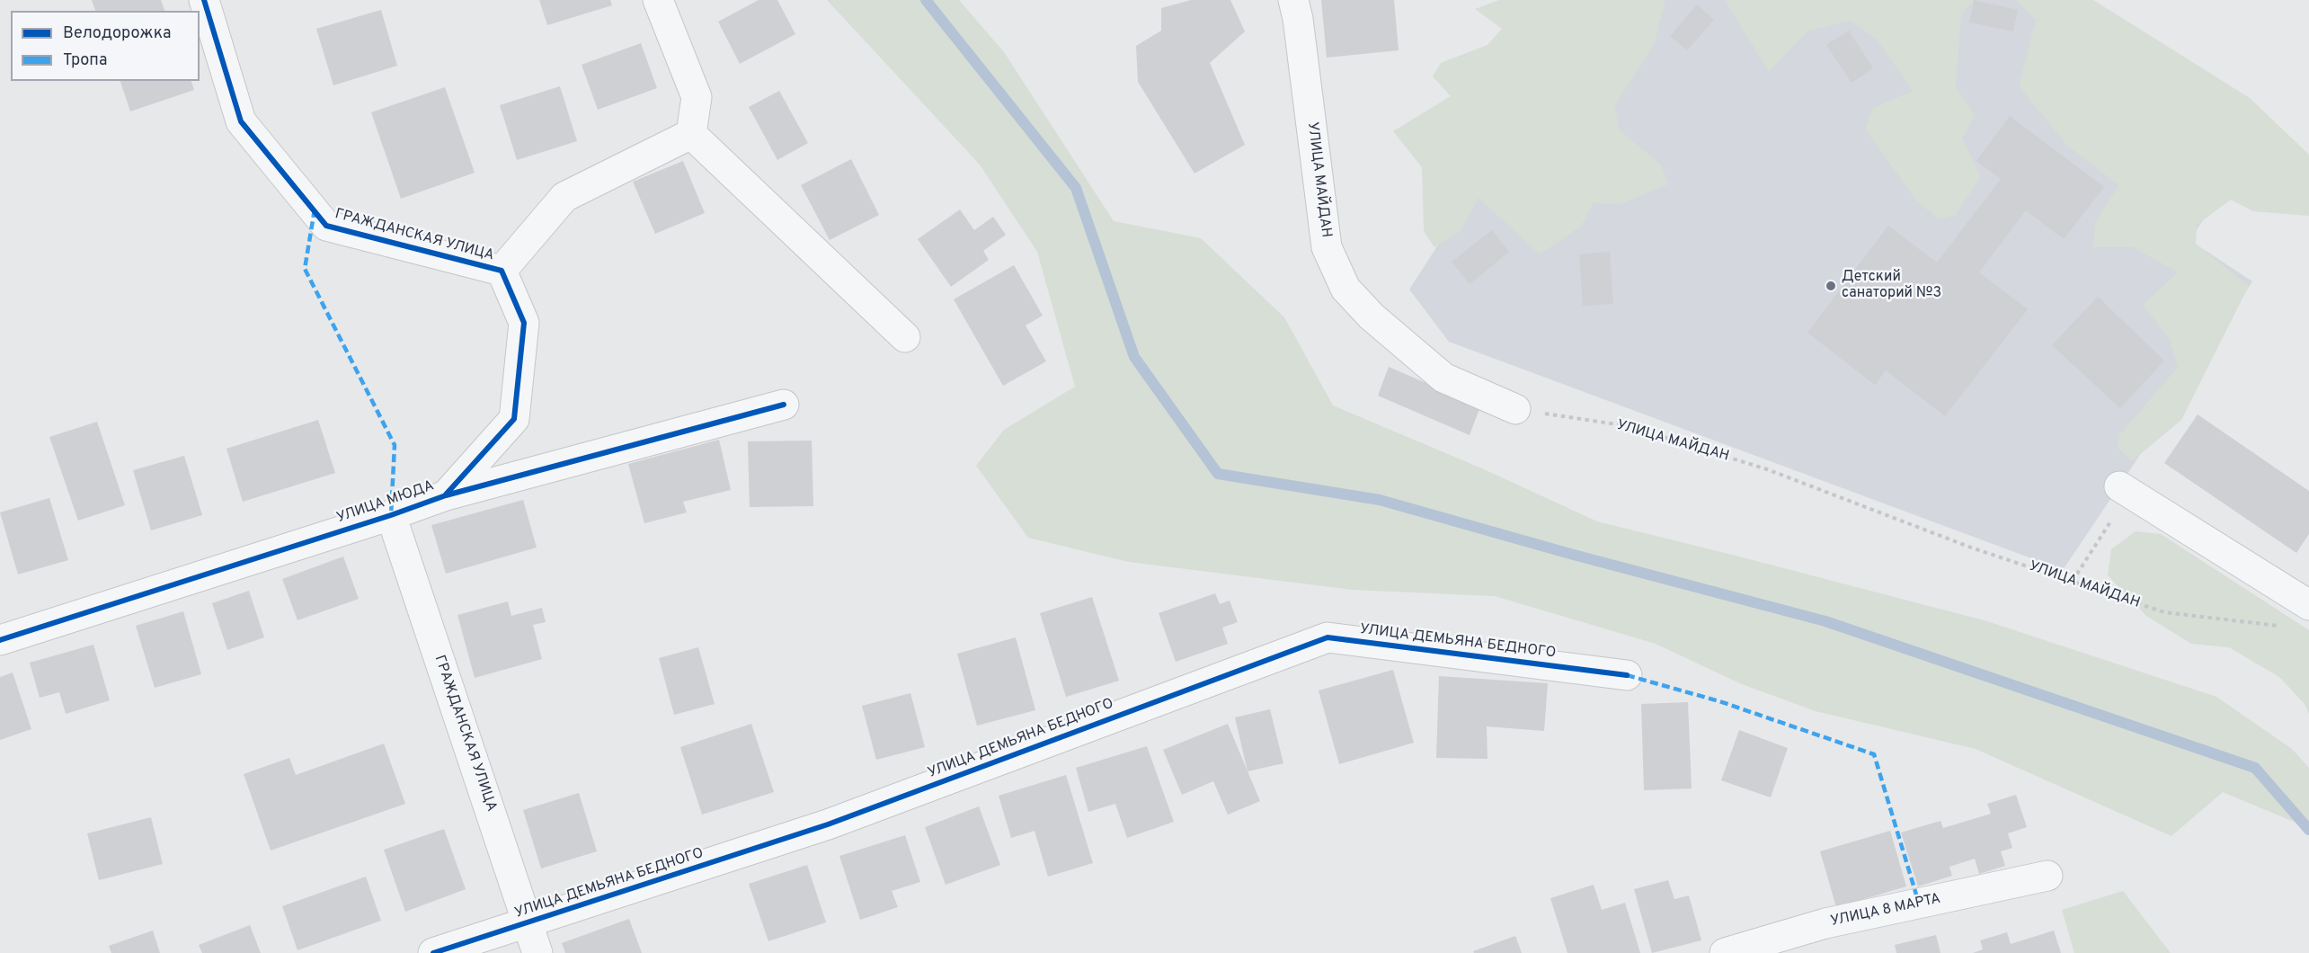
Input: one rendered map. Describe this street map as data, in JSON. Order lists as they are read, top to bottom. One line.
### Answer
{"streets":{"street":["УЛИЦА МАЙДАН","ГРАЖДАНСКАЯ УЛИЦА","УЛИЦА МЮДА","УЛИЦА ДЕМЬЯНА БЕДНОГО","УЛИЦА 8 МАРТА"]},"crossings":[["ГРАЖДАНСКАЯ УЛИЦА","УЛИЦА МЮДА"],["ГРАЖДАНСКАЯ УЛИЦА","УЛИЦА ДЕМЬЯНА БЕДНОГО"]],"places":["Детский санаторий №3"],"legend":["Велодорожка","Тропа"]}
